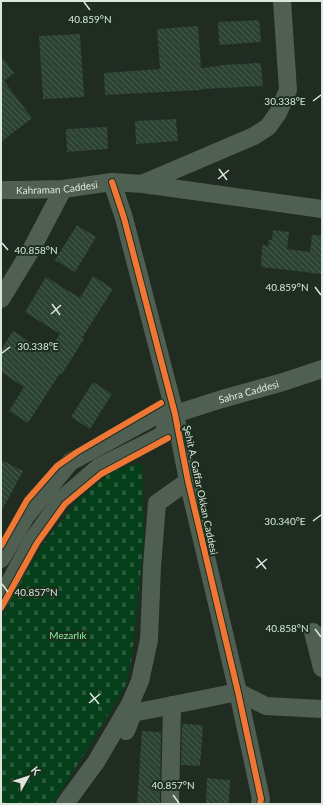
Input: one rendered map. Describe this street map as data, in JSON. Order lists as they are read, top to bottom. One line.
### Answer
{"streets":{"street":["Kahraman Caddesi","Sahra Caddesi","Şehit A. Gaffar Okkan Caddesi"]},"crossings":[["Kahraman Caddesi","Şehit A. Gaffar Okkan Caddesi"],["Sahra Caddesi","Şehit A. Gaffar Okkan Caddesi"]],"parks":["Mezarlık"],"north":"top right","coordinates":["40.859°N","30.338°E","40.858°N","30.340°E","40.857°N"]}
